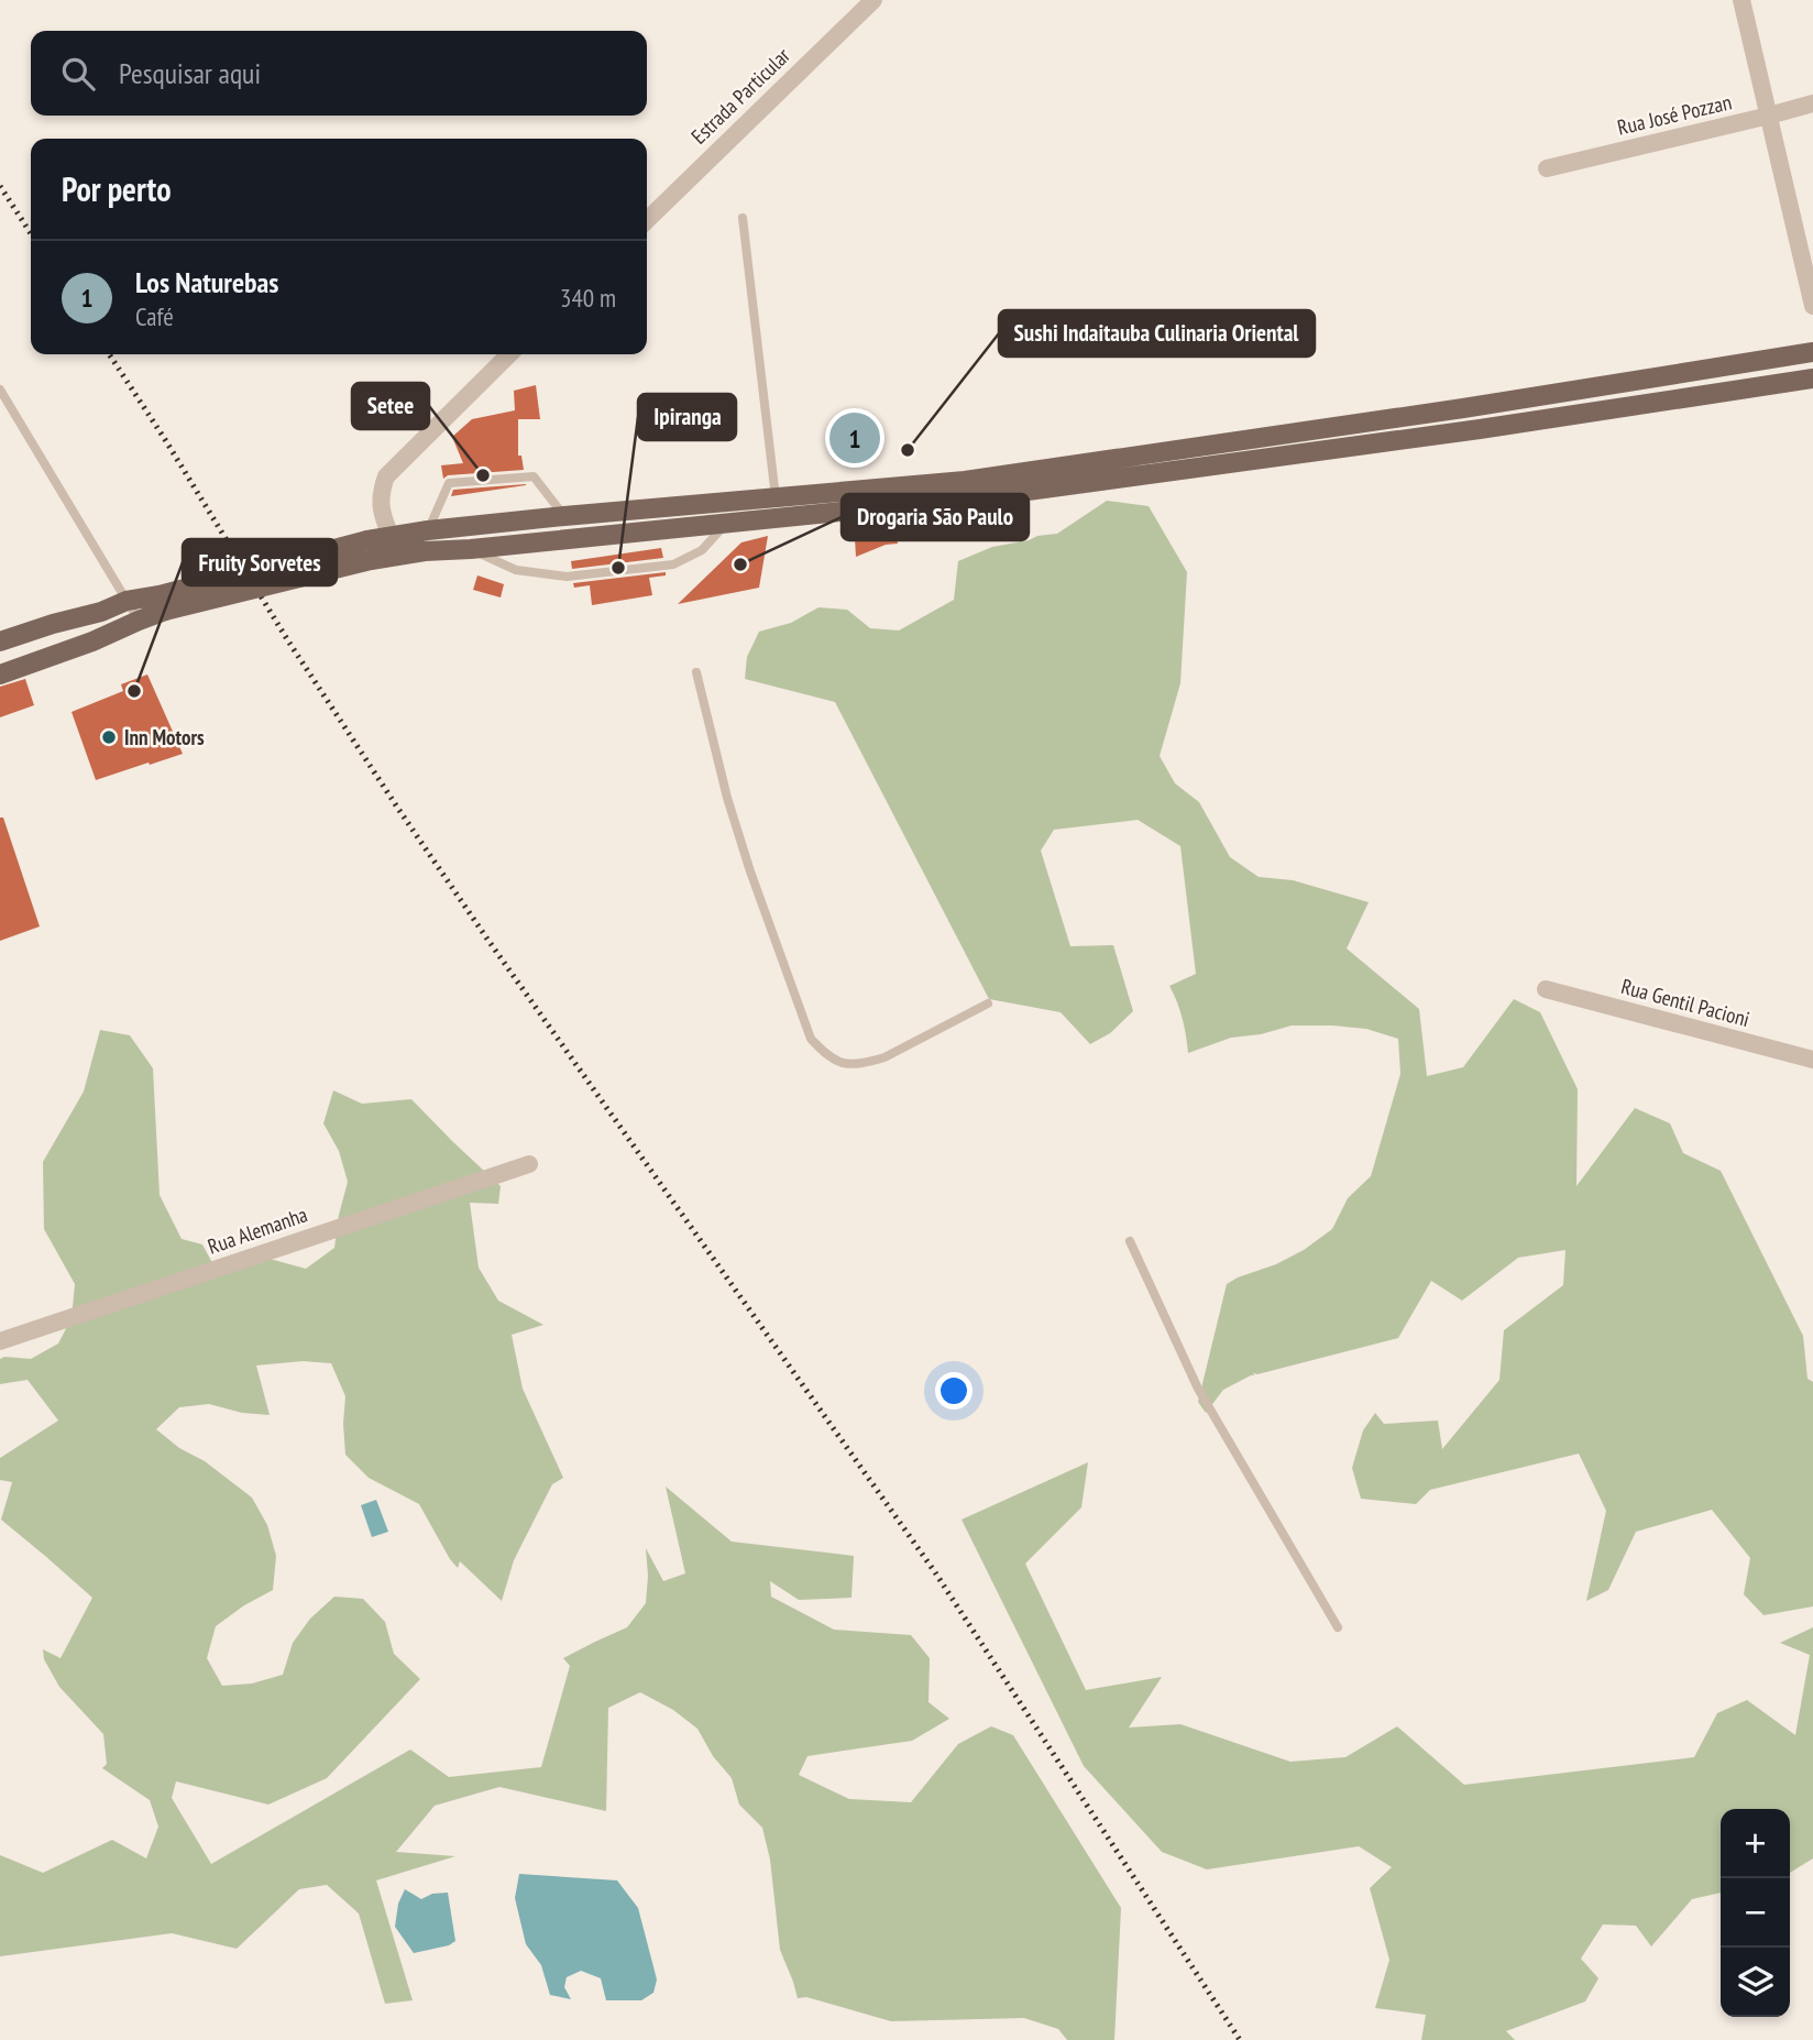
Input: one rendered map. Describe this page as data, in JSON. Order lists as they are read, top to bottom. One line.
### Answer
{"streets":{"street":["Estrada Particular","Rua José Pozzan","Rua Gentil Pacioni","Rua Alemanha"]},"places":["Sushi Indaitauba Culinaria Oriental","Setee","Drogaria São Paulo","Ipiranga","Fruity Sorvetes","Inn Motors"],"page":{"search":"Pesquisar aqui","heading":"Por perto","list":[{"mark":"1","name":"Los Naturebas","note":"Café","value":"340 m"}],"pins":"1","map_buttons":["+","−"]}}
